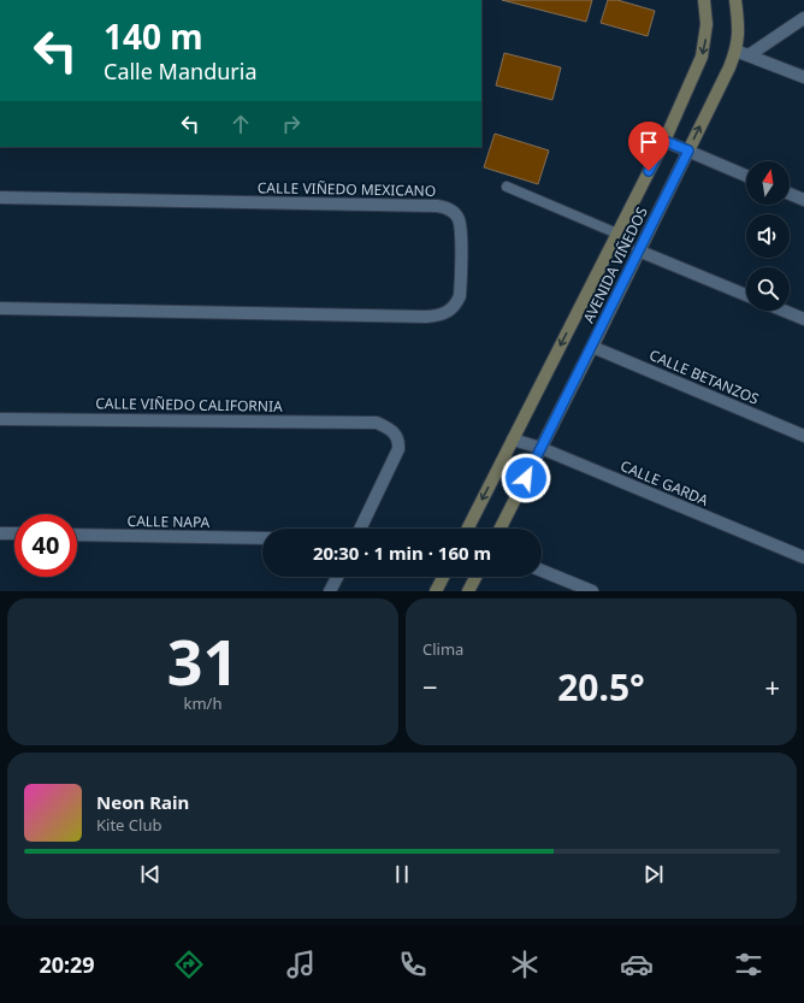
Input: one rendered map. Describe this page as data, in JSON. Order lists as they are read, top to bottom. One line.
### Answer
{"streets":{"street":["CALLE VIÑEDO MEXICANO","AVENIDA VIÑEDOS","CALLE BETANZOS","CALLE VIÑEDO CALIFORNIA","CALLE GARDA","CALLE NAPA"]},"crossings":[["AVENIDA VIÑEDOS","CALLE BETANZOS"],["AVENIDA VIÑEDOS","CALLE GARDA"]],"north":"top","page":{"turn":["140 m","Calle Manduria"],"limit":"40","trip":"20:30 · 1 min · 160 m","tile":[["31","km/h"],"Clima"],"heat":["−","20.5°","+"],"song":["Neon Rain","Kite Club"],"tabs":"20:29"}}
